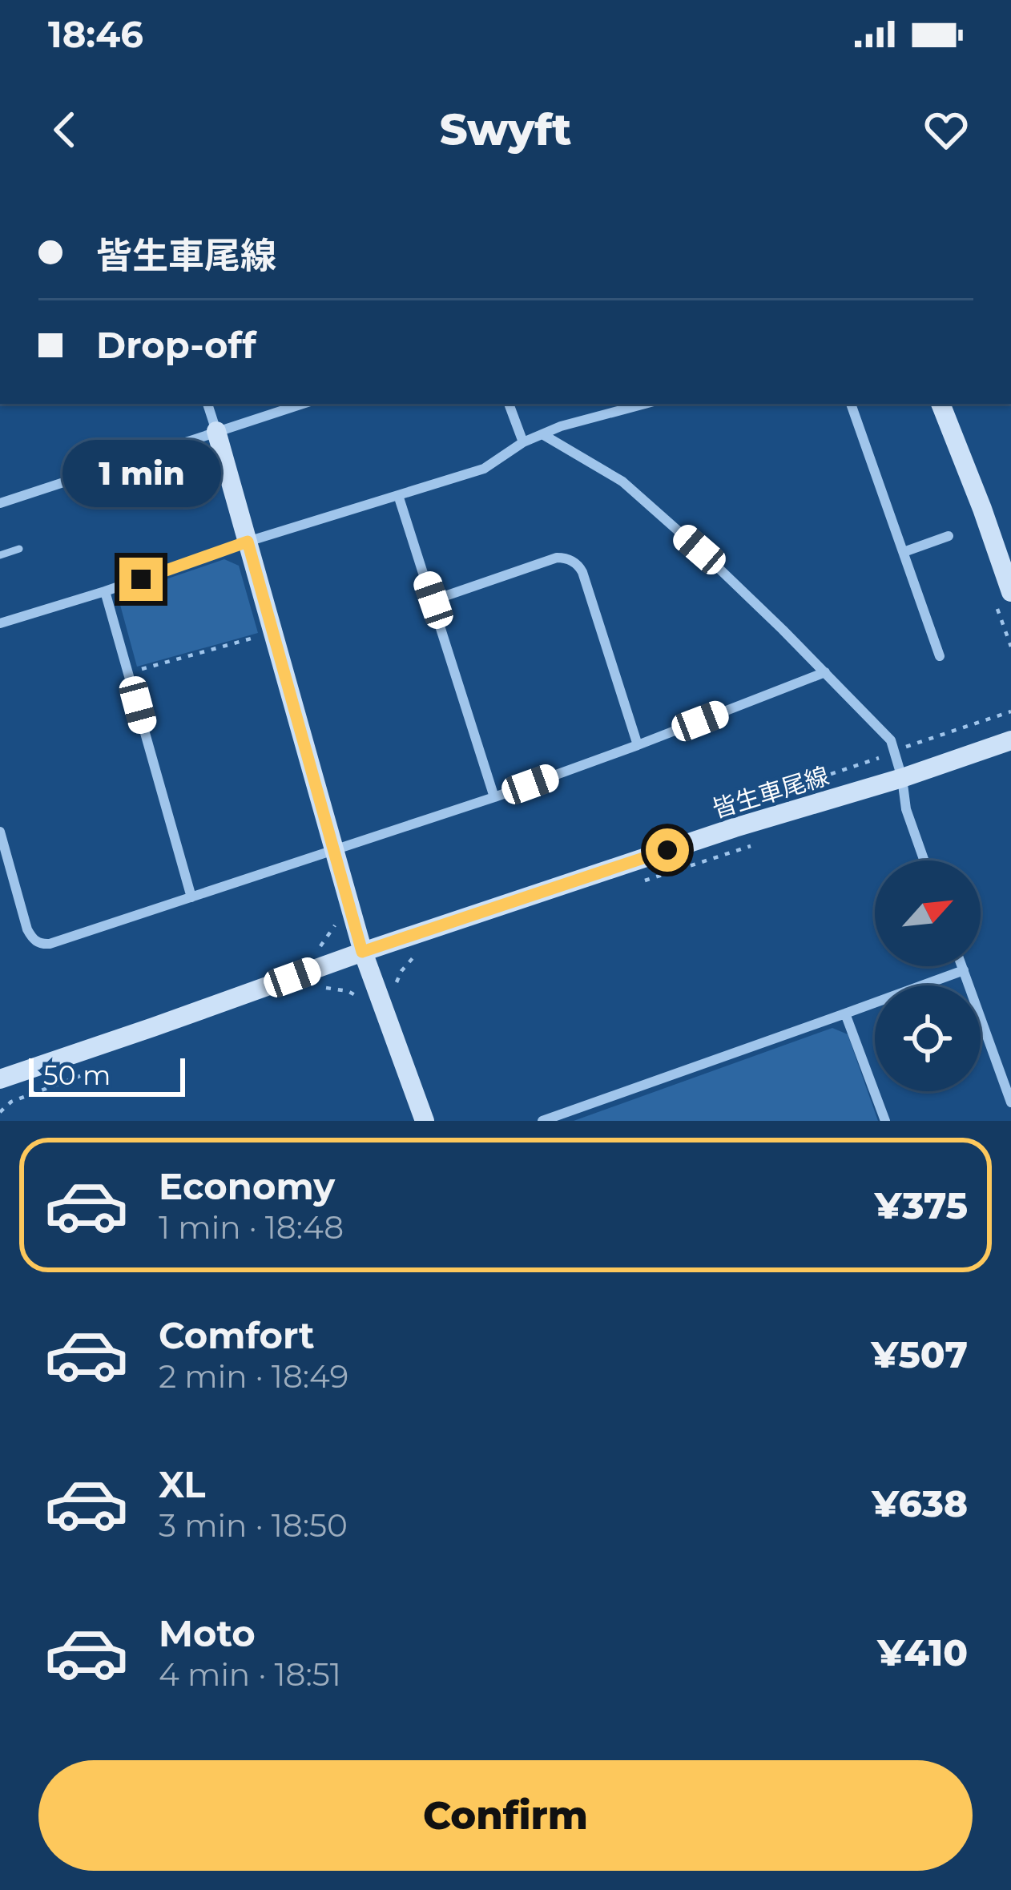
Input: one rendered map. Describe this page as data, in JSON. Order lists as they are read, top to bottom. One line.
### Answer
{"streets":{"main road":["皆生車尾線"]},"scale_bar":"50 m","north":"top right","page":{"status":"18:46","header":"Swyft","banner":["皆生車尾線","Drop-off"],"bubble":"1 min","scale":"50 m","list":[{"name":"Economy","note":"1 min · 18:48","value":"¥375"},{"name":"Comfort","note":"2 min · 18:49","value":"¥507"},{"name":"XL","note":"3 min · 18:50","value":"¥638"},{"name":"Moto","note":"4 min · 18:51","value":"¥410"}],"buttons":"Confirm"}}
